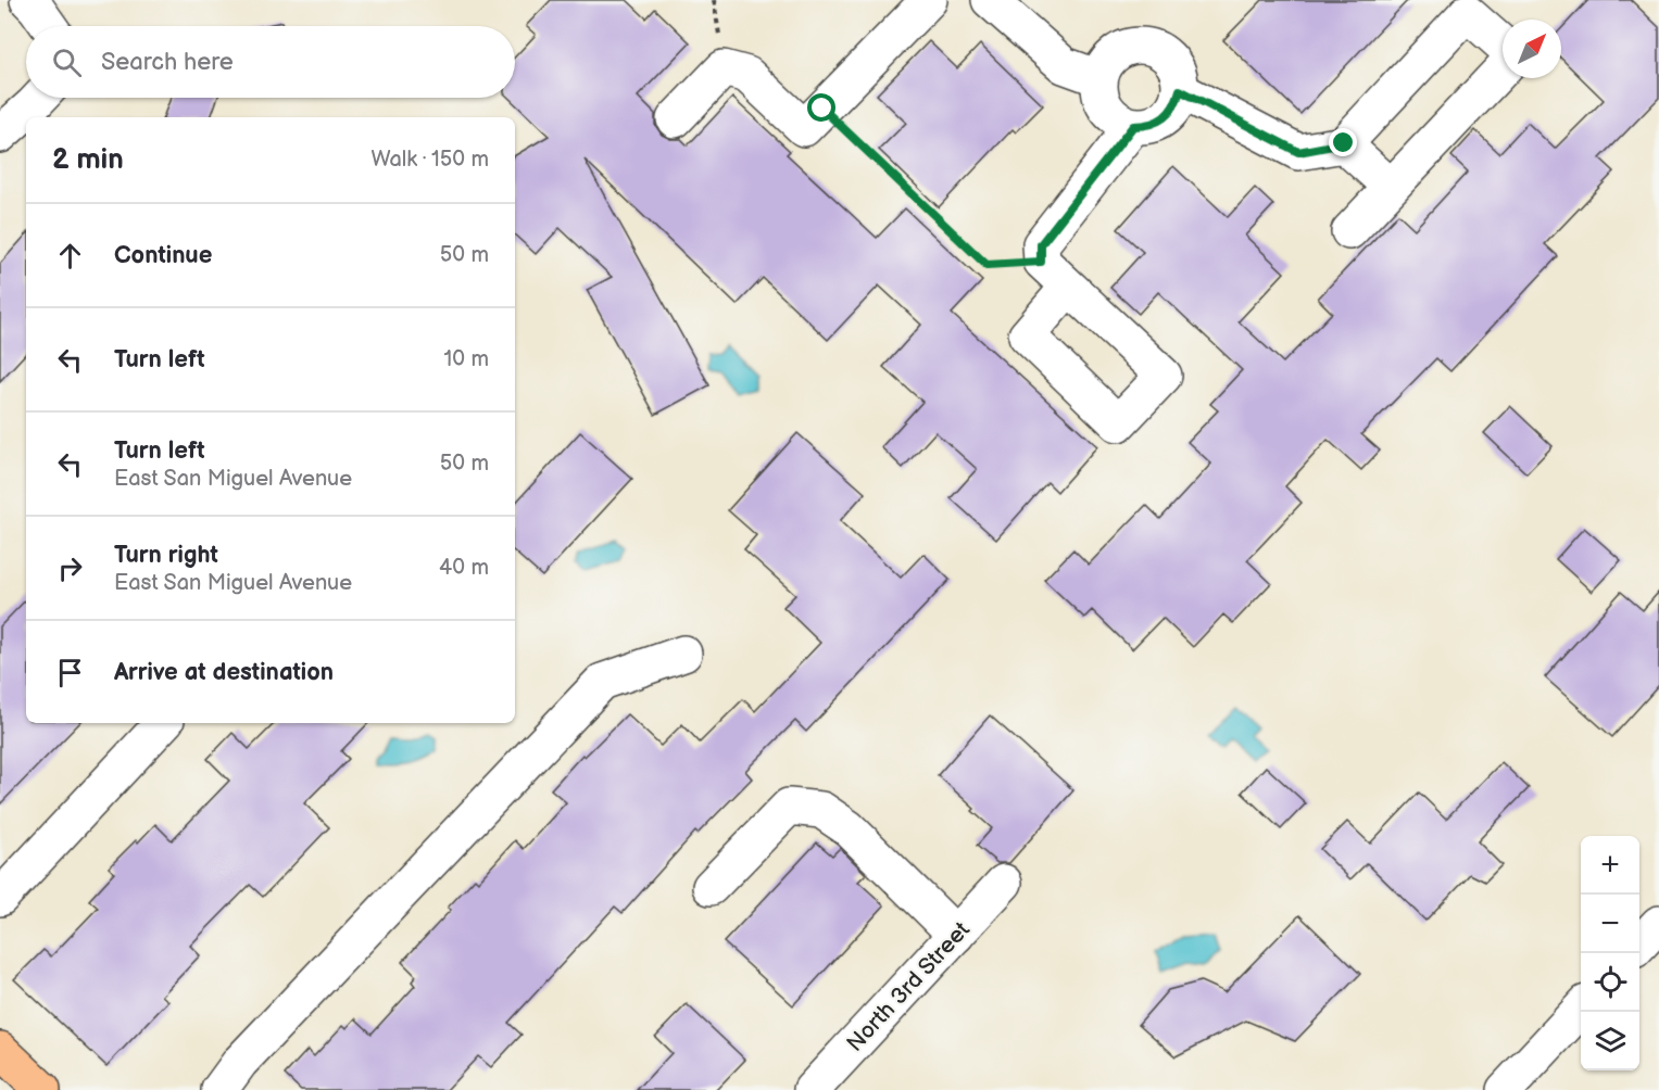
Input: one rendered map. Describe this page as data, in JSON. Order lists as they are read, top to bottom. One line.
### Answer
{"streets":{"street":["North 3rd Street"]},"north":"top right","page":{"search":"Search here","heading":["2 min","Walk · 150 m"],"list":[["Continue","50 m"],["Turn left","10 m"],["Turn left","East San Miguel Avenue","50 m"],["Turn right","East San Miguel Avenue","40 m"],"Arrive at destination"],"map_buttons":["+","−"]}}
